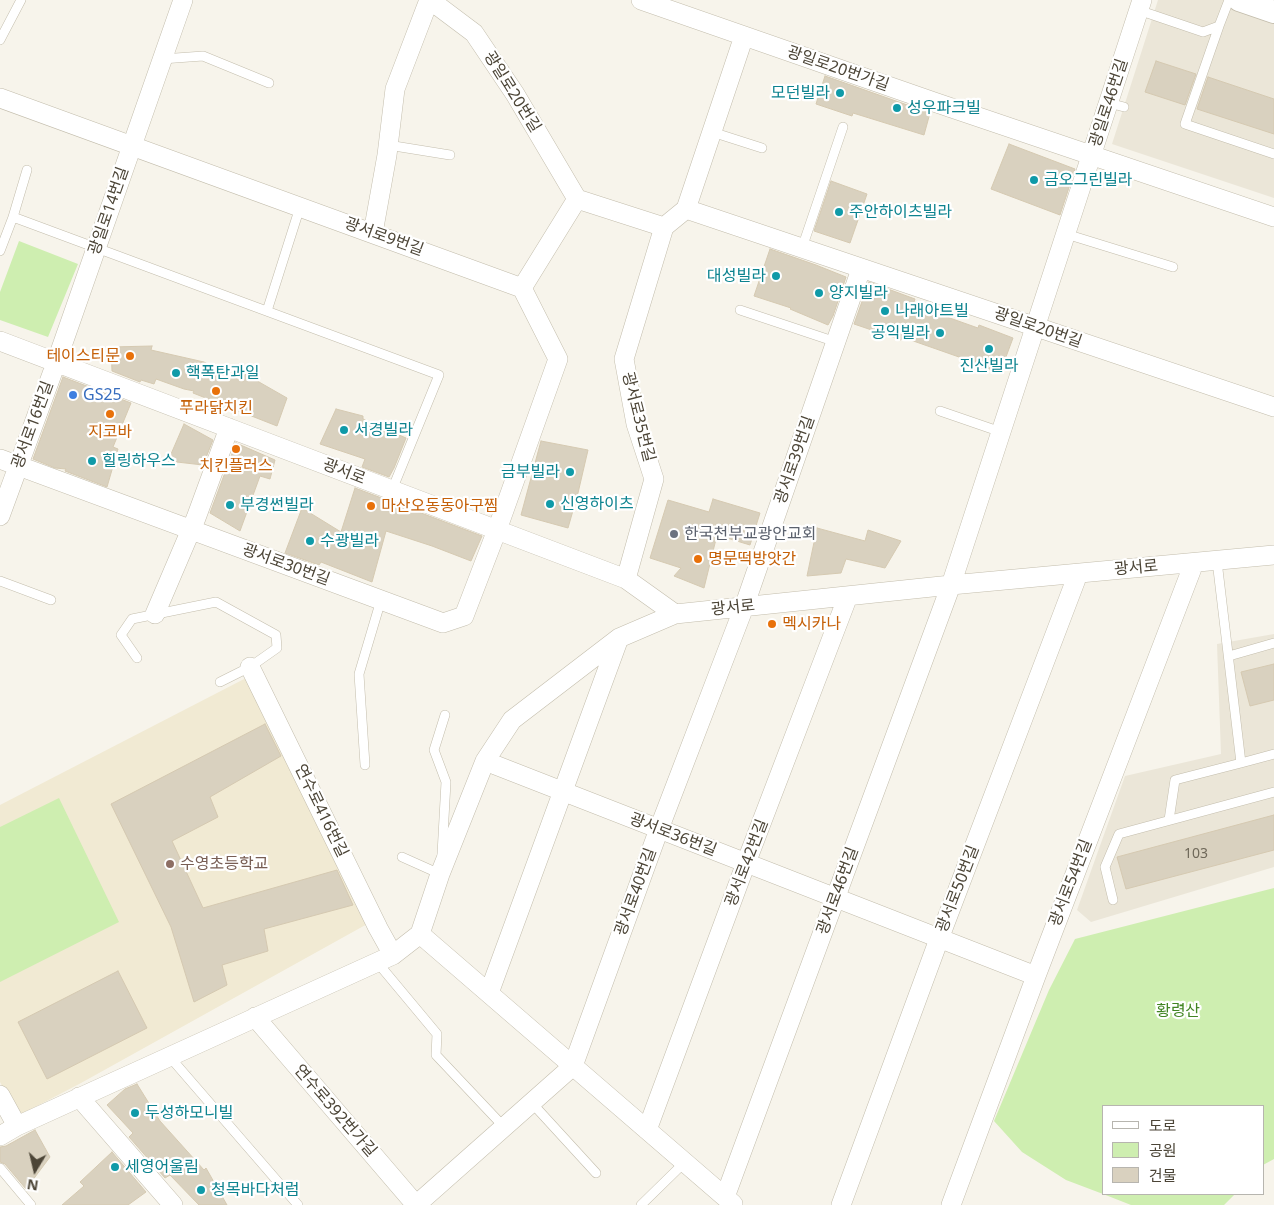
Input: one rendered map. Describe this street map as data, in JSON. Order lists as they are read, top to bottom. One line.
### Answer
{"streets":{"street":["광일로20번가길","광일로20번길","광일로46번길","광일로14번길","광서로9번길","광서로35번길","광서로16번길","광서로39번길","광서로","광서로30번길","연수로416번길","광서로36번길","광서로42번길","광서로54번길","광서로50번길","광서로46번길","광서로40번길","연수로392번가길"]},"crossings":[["광일로20번가길","광일로46번길"],["광일로20번길","광일로46번길"],["광일로20번길","광서로9번길"],["광일로20번길","광서로39번길"],["광일로46번길","광서로"],["광일로46번길","광서로46번길"],["광일로14번길","광서로9번길"],["광일로14번길","광서로16번길"],["광일로14번길","광서로"],["광서로35번길","광서로"],["광서로16번길","광서로"],["광서로16번길","광서로30번길"],["광서로39번길","광서로"],["광서로39번길","광서로40번길"],["광서로","광서로30번길"],["광서로","광서로42번길"],["광서로","광서로54번길"],["광서로","광서로50번길"],["광서로","광서로46번길"],["광서로","광서로40번길"],["광서로36번길","광서로42번길"],["광서로36번길","광서로54번길"],["광서로36번길","광서로50번길"],["광서로36번길","광서로46번길"],["광서로36번길","광서로40번길"]],"parks":["황령산"],"places":["모던빌라","성우파크빌","금오그린빌라","주안하이츠빌라","대성빌라","양지빌라","나래아트빌","공익빌라","진산빌라","테이스티문","핵폭탄과일","푸라닭치킨","GS25","지코바","서경빌라","치킨플러스","힐링하우스","금부빌라","신영하이츠","부경썬빌라","마산오동동아구찜","한국천부교광안교회","수광빌라","명문떡방앗간","멕시카나","수영초등학교","두성하모니빌","세영어울림","청목바다처럼"],"house_numbers":["103"],"legend":["도로","공원","건물"],"north":"bottom"}
